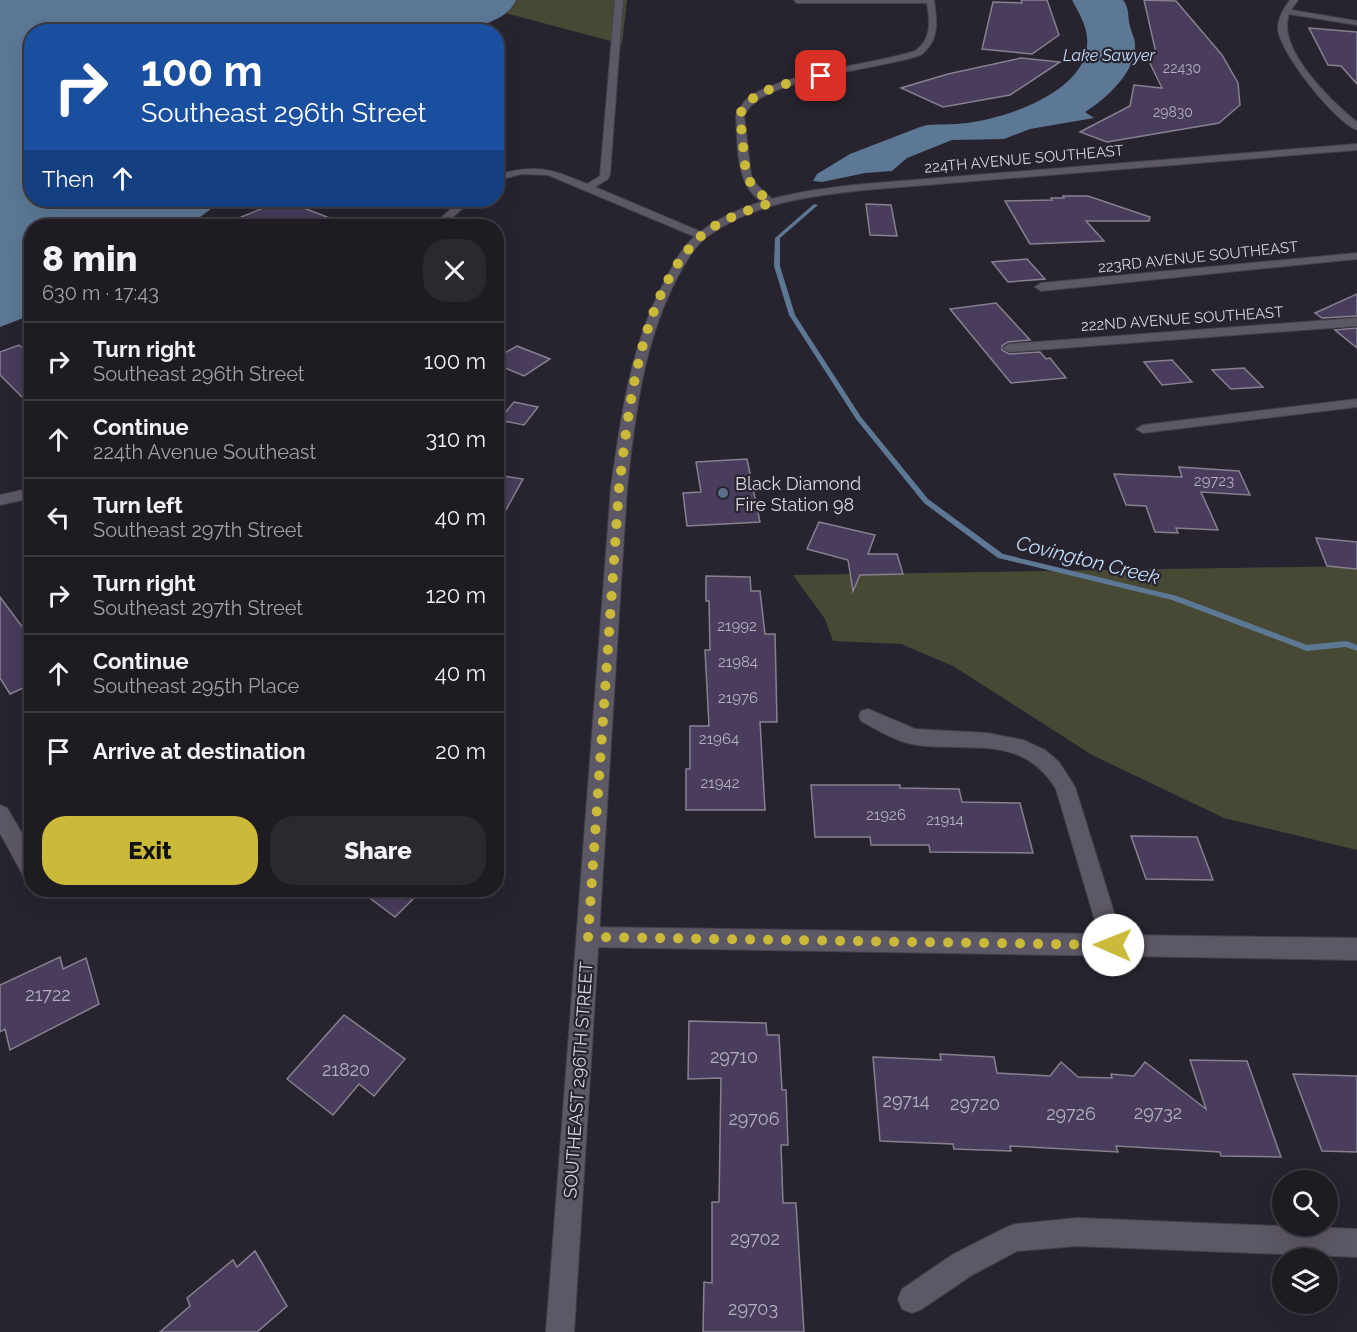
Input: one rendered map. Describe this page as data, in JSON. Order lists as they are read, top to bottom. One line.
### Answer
{"streets":{"street":["224TH AVENUE SOUTHEAST","223RD AVENUE SOUTHEAST","222ND AVENUE SOUTHEAST","SOUTHEAST 296TH STREET"]},"crossings":[["224TH AVENUE SOUTHEAST","SOUTHEAST 296TH STREET"]],"water":["Lake Sawyer","Covington Creek"],"places":["Black Diamond Fire Station 98"],"house_numbers":["22430","29830","29723","21992","21984","21976","21964","21942","21926","21914","21722","29710","21820","29714","29720","29732","29726","29706","29702","29703"],"page":{"turn":["100 m","Southeast 296th Street"],"then":"Then","heading":["8 min","630 m · 17:43"],"list":[{"name":"Turn right","note":"Southeast 296th Street","value":"100 m"},{"name":"Continue","note":"224th Avenue Southeast","value":"310 m"},{"name":"Turn left","note":"Southeast 297th Street","value":"40 m"},{"name":"Turn right","note":"Southeast 297th Street","value":"120 m"},{"name":"Continue","note":"Southeast 295th Place","value":"40 m"},{"name":"Arrive at destination","value":"20 m"}],"buttons":["Exit","Share"]}}
